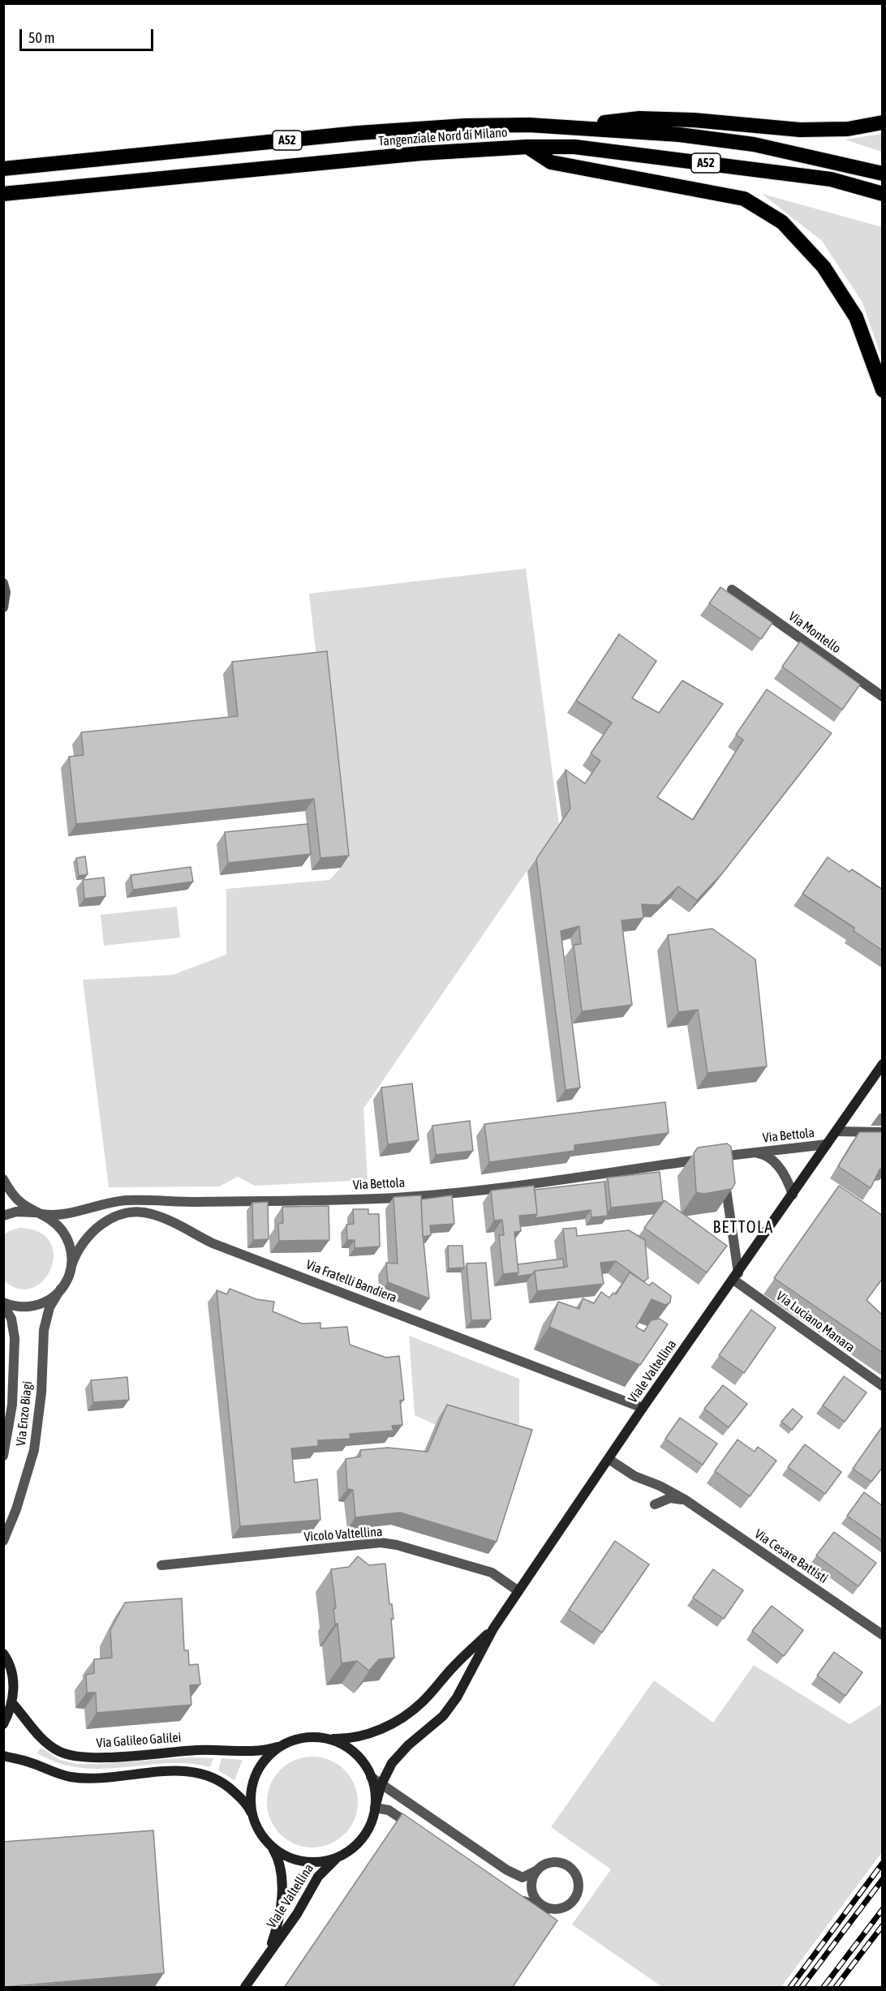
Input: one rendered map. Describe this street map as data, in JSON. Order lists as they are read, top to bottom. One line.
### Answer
{"streets":{"highway":["Tangenziale Nord di Milano","A52"],"main road":["Viale Valtellina","Via Galileo Galilei"],"street":["Via Montello","Via Bettola","Via Fratelli Bandiera","Via Luciano Manara","Via Enzo Biagi","Vicolo Valtellina","Via Cesare Battisti"]},"crossings":[["Via Bettola","Viale Valtellina"],["Via Fratelli Bandiera","Viale Valtellina"],["Via Fratelli Bandiera","Via Enzo Biagi"],["Via Luciano Manara","Viale Valtellina"],["Viale Valtellina","Vicolo Valtellina"],["Viale Valtellina","Via Cesare Battisti"],["Viale Valtellina","Via Galileo Galilei"]],"districts":["BETTOLA"],"scale_bar":"50 m"}
